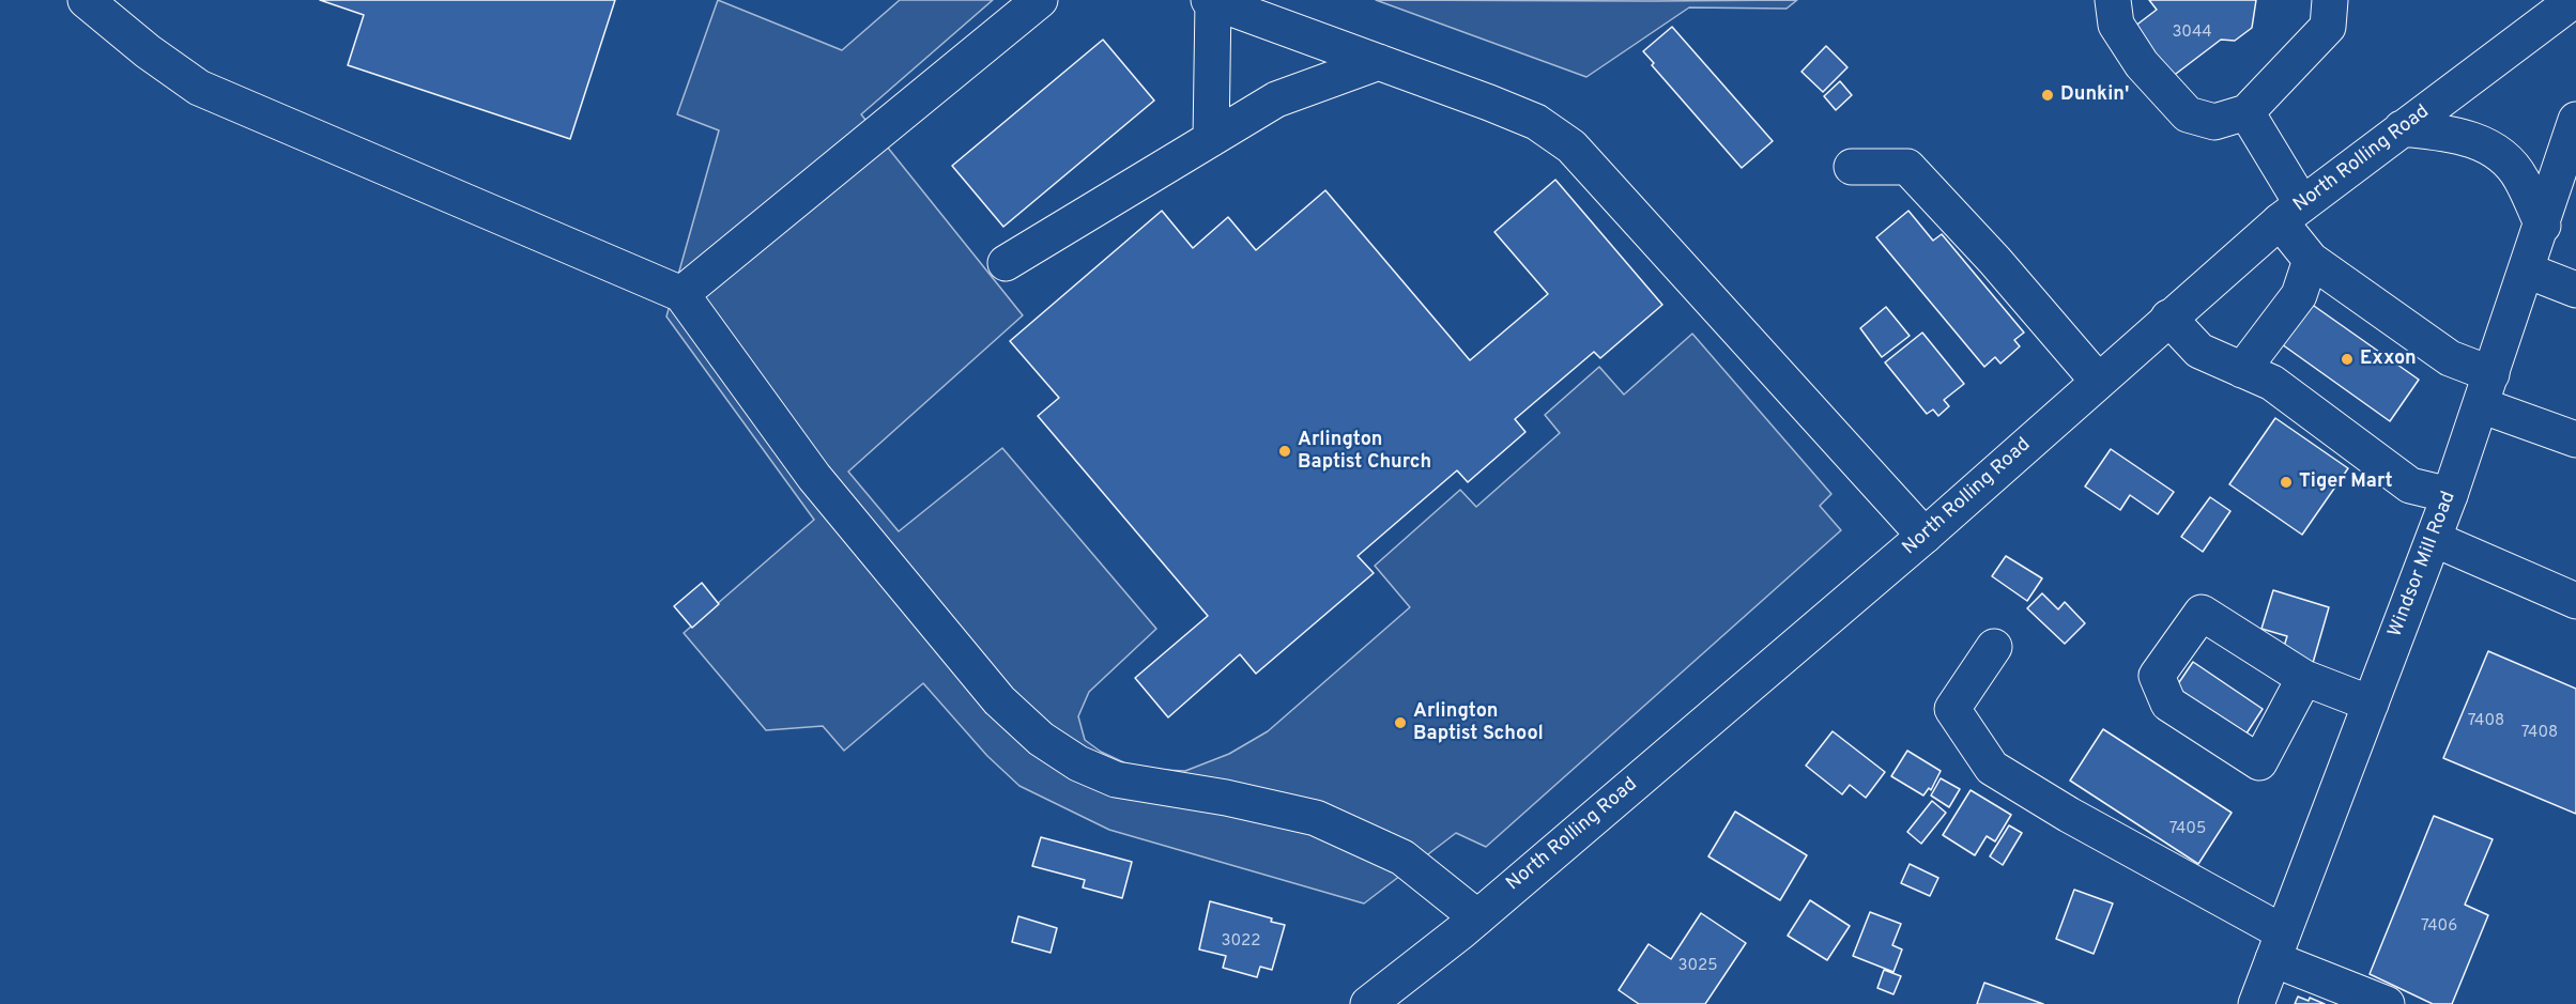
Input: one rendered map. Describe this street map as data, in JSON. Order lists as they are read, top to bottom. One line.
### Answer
{"streets":{"main road":["North Rolling Road","Windsor Mill Road"]},"places":["Dunkin'","Exxon","Arlington Baptist Church","Tiger Mart","Arlington Baptist School"],"house_numbers":["3044","7408","7408","7405","7406","3022","3025"]}
